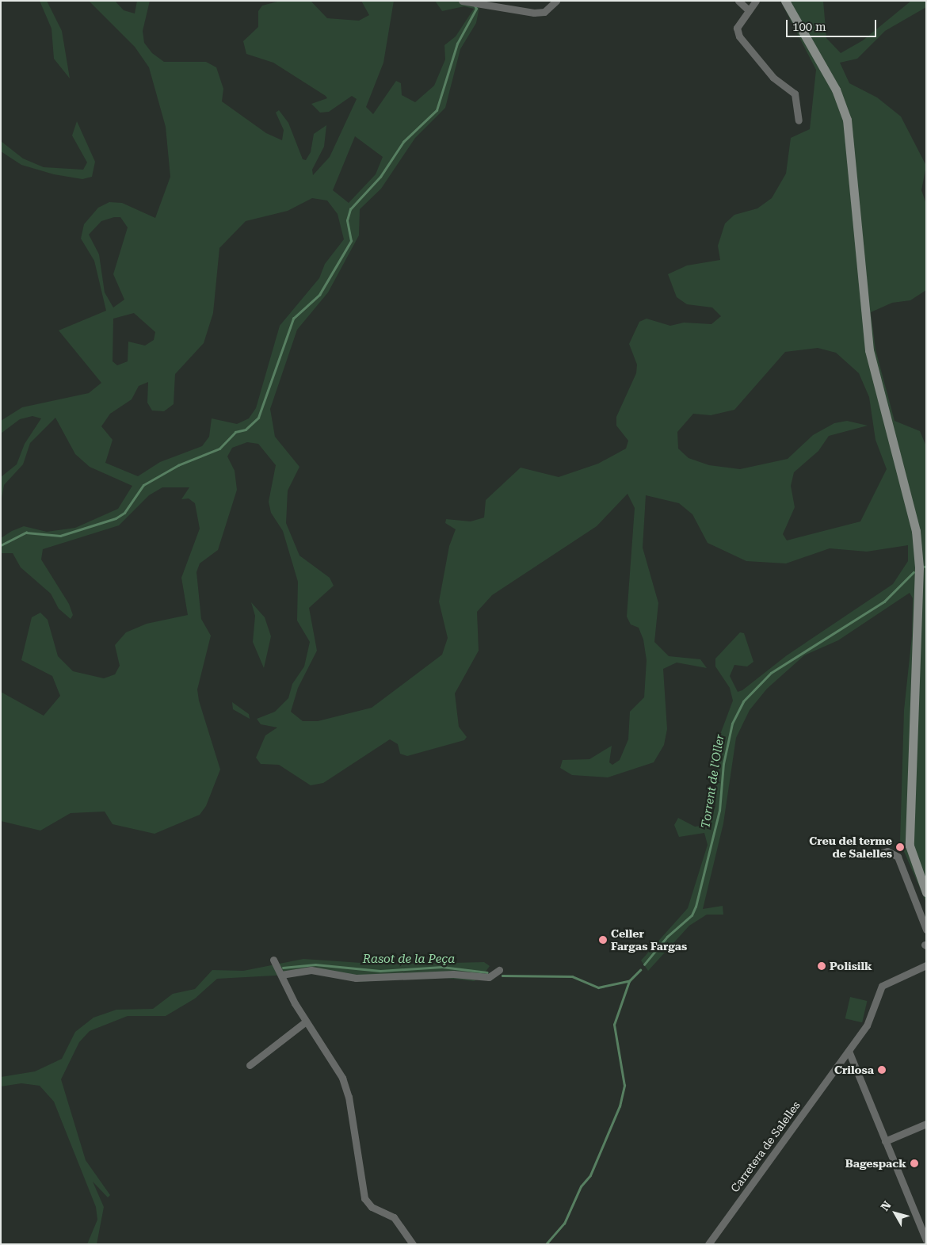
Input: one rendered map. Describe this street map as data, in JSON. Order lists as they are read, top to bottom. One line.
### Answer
{"streets":{"street":["Carretera de Salelles"]},"water":["Torrent de l'Oller","Rasot de la Peça"],"places":["Creu del terme de Salelles","Celler Fargas Fargas","Polisilk","Crilosa","Bagespack"],"scale_bar":"100 m","north":"top left"}
